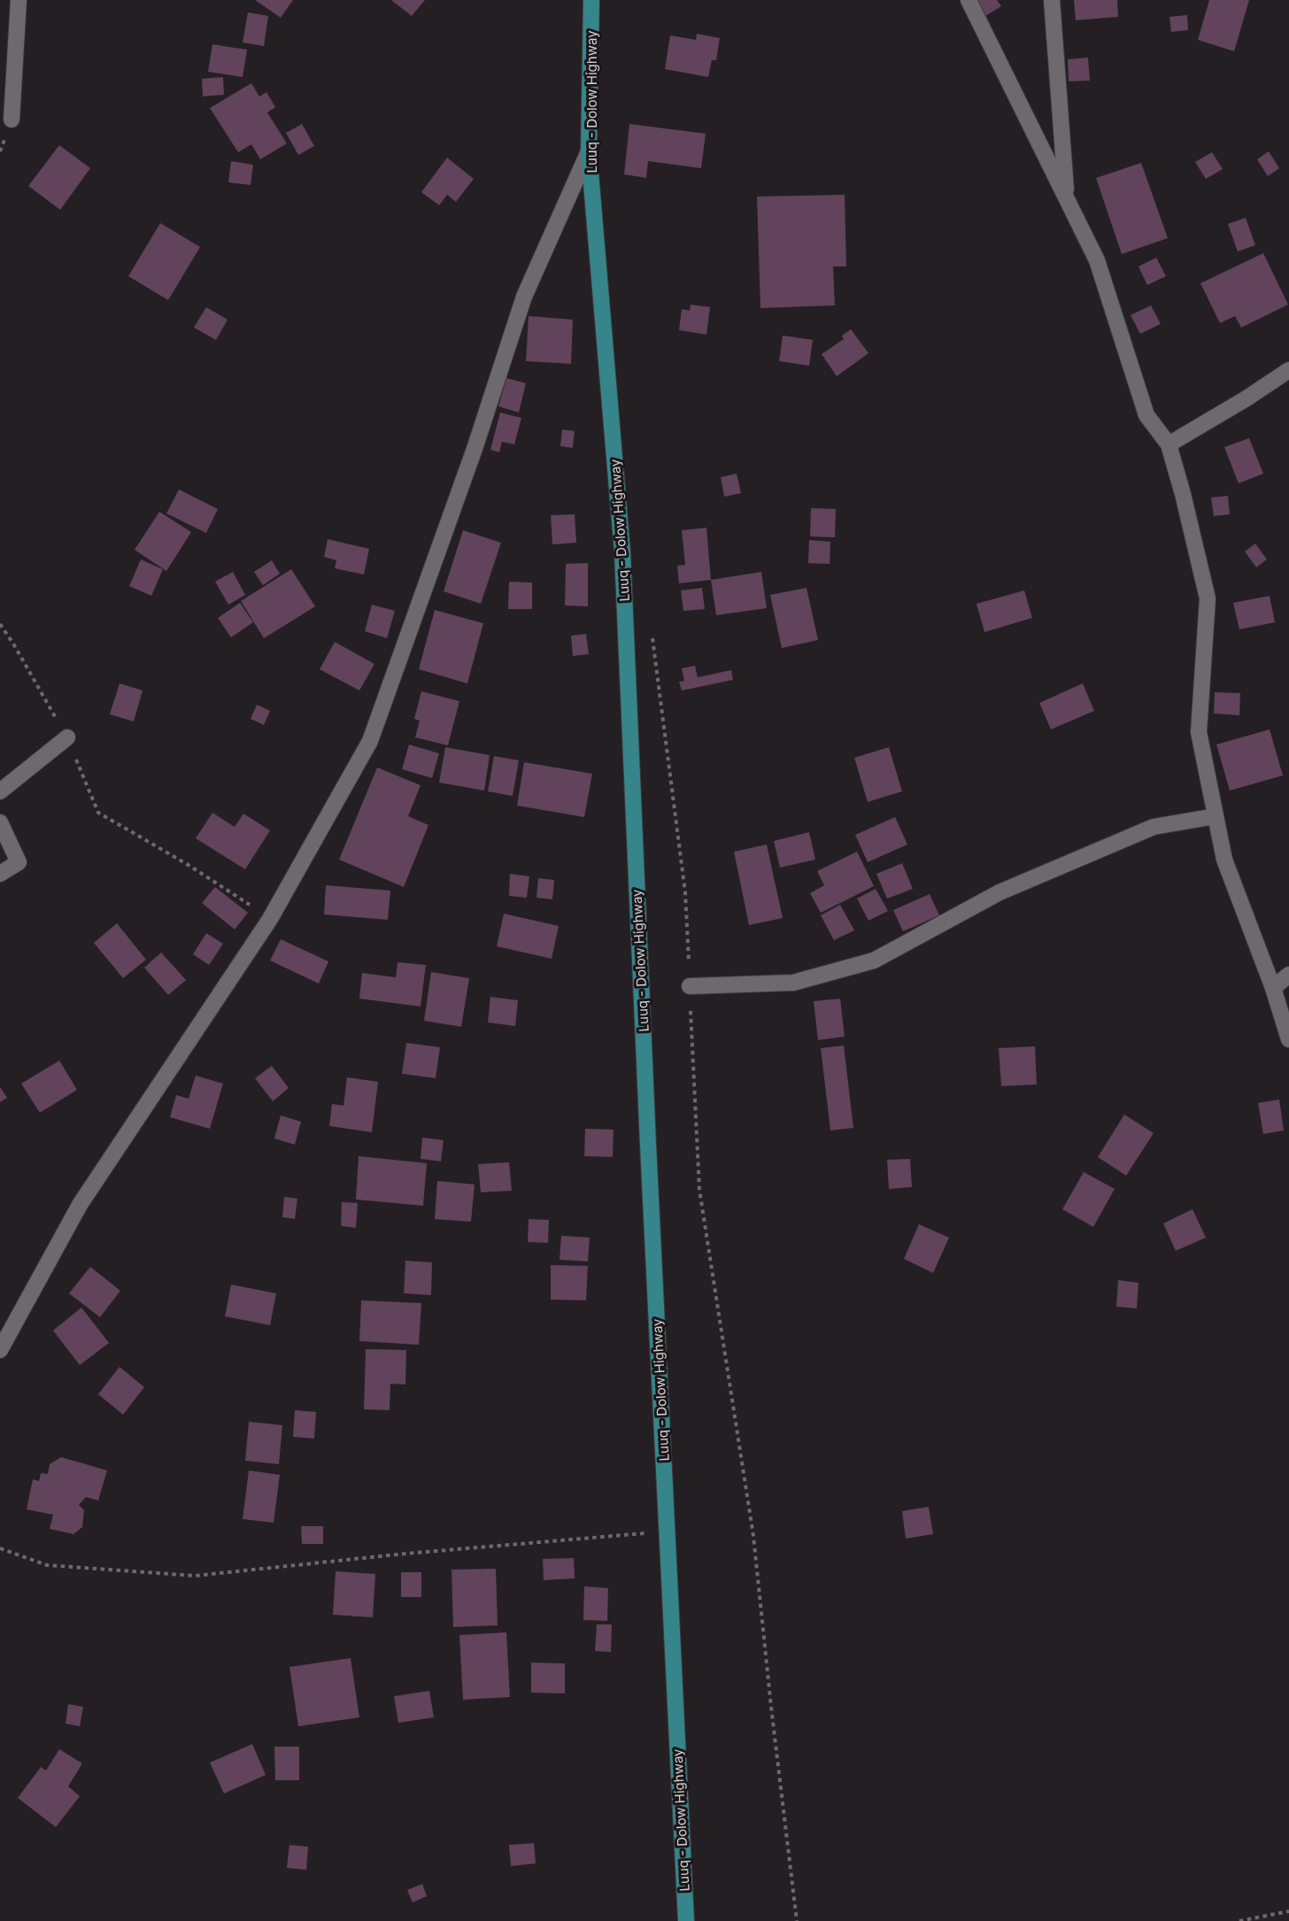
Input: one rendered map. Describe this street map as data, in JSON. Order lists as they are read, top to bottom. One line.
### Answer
{"streets":{"main road":["Luuq - Dolow Highway"]}}
